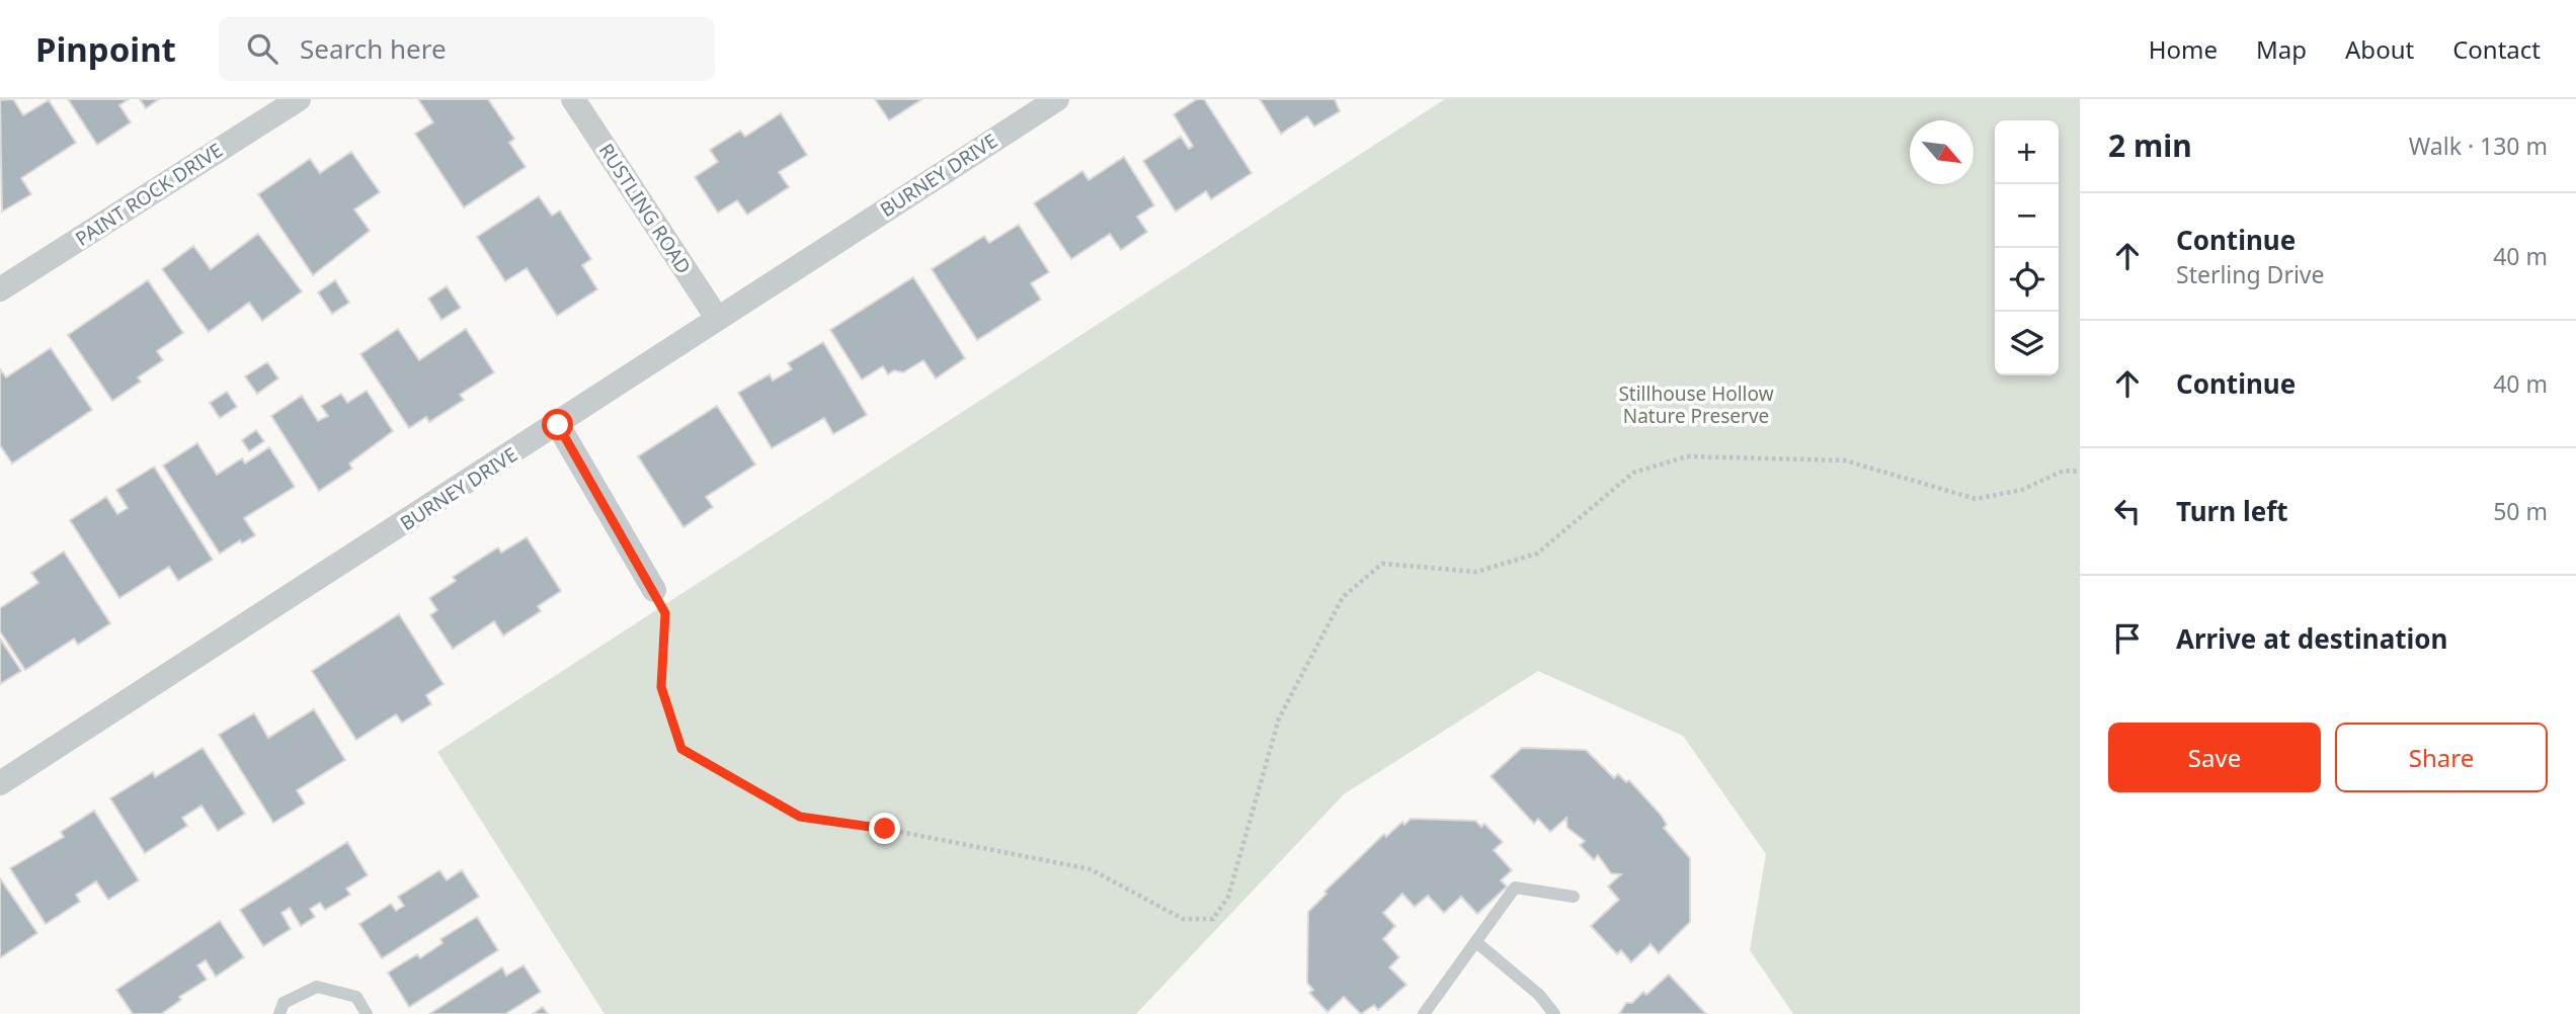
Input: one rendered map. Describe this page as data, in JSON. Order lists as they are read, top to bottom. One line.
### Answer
{"streets":{"street":["BURNEY DRIVE","PAINT ROCK DRIVE","RUSTLING ROAD"]},"crossings":[["BURNEY DRIVE","RUSTLING ROAD"]],"parks":["Stillhouse Hollow Nature Preserve"],"north":"bottom right","page":{"header":"Pinpoint","search":"Search here","nav":["Home","Map","About","Contact"],"heading":["2 min","Walk · 130 m"],"map_buttons":["+","−"],"list":[["Continue","Sterling Drive","40 m"],["Continue","40 m"],["Turn left","50 m"],"Arrive at destination"],"buttons":["Save","Share"]}}
